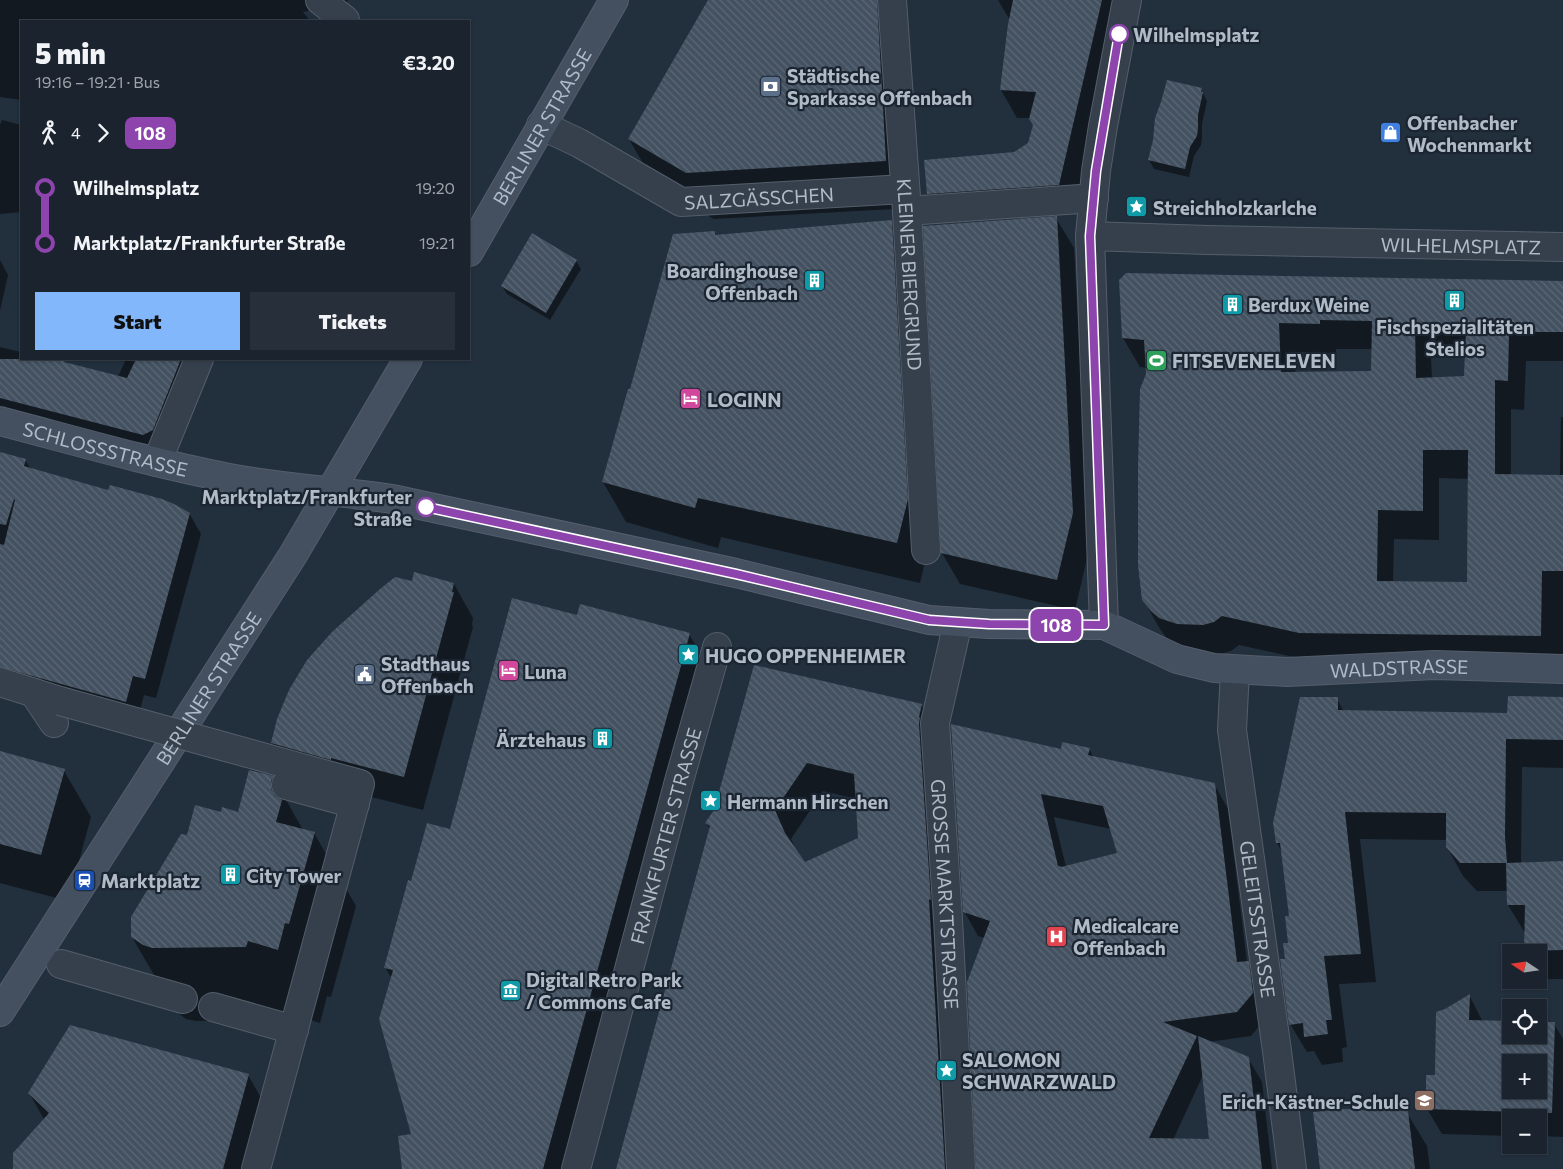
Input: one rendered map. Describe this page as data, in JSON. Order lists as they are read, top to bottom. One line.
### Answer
{"streets":{"street":["BERLINER STRASSE","SALZGÄSSCHEN","WILHELMSPLATZ","KLEINER BIERGRUND","SCHLOSSSTRASSE","WALDSTRASSE","FRANKFURTER STRASSE","GROSSE MARKTSTRASSE","GELEITSSTRASSE"]},"crossings":[["BERLINER STRASSE","SALZGÄSSCHEN"],["BERLINER STRASSE","SCHLOSSSTRASSE"],["SALZGÄSSCHEN","KLEINER BIERGRUND"],["WALDSTRASSE","GELEITSSTRASSE"]],"places":{"other":["Wilhelmsplatz","Marktplatz/Frankfurter Straße"],"bank":["Städtische Sparkasse Offenbach"],"shop":["Offenbacher Wochenmarkt"],"place":["Streichholzkarlche","HUGO OPPENHEIMER","Hermann Hirschen","SALOMON SCHWARZWALD"],"building":["Boardinghouse Offenbach","Fischspezialitäten Stelios","Berdux Weine","Ärztehaus","City Tower"],"sports":["FITSEVENELEVEN"],"hotel":["LOGINN","Luna"],"public building":["Stadthaus Offenbach"],"station":["Marktplatz"],"hospital":["Medicalcare Offenbach"],"museum":["Digital Retro Park / Commons Cafe"],"school or university":["Erich-Kästner-Schule"]},"lines":["bus line 108"],"north":"left","page":{"on_map":"108","heading":["5 min","19:16 – 19:21 · Bus","€3.20"],"legs":["4","108"],"list":[{"name":"Wilhelmsplatz","value":"19:20"},{"name":"Marktplatz/Frankfurter Straße","value":"19:21"}],"buttons":["Start","Tickets"],"map_buttons":["+","−"]}}
